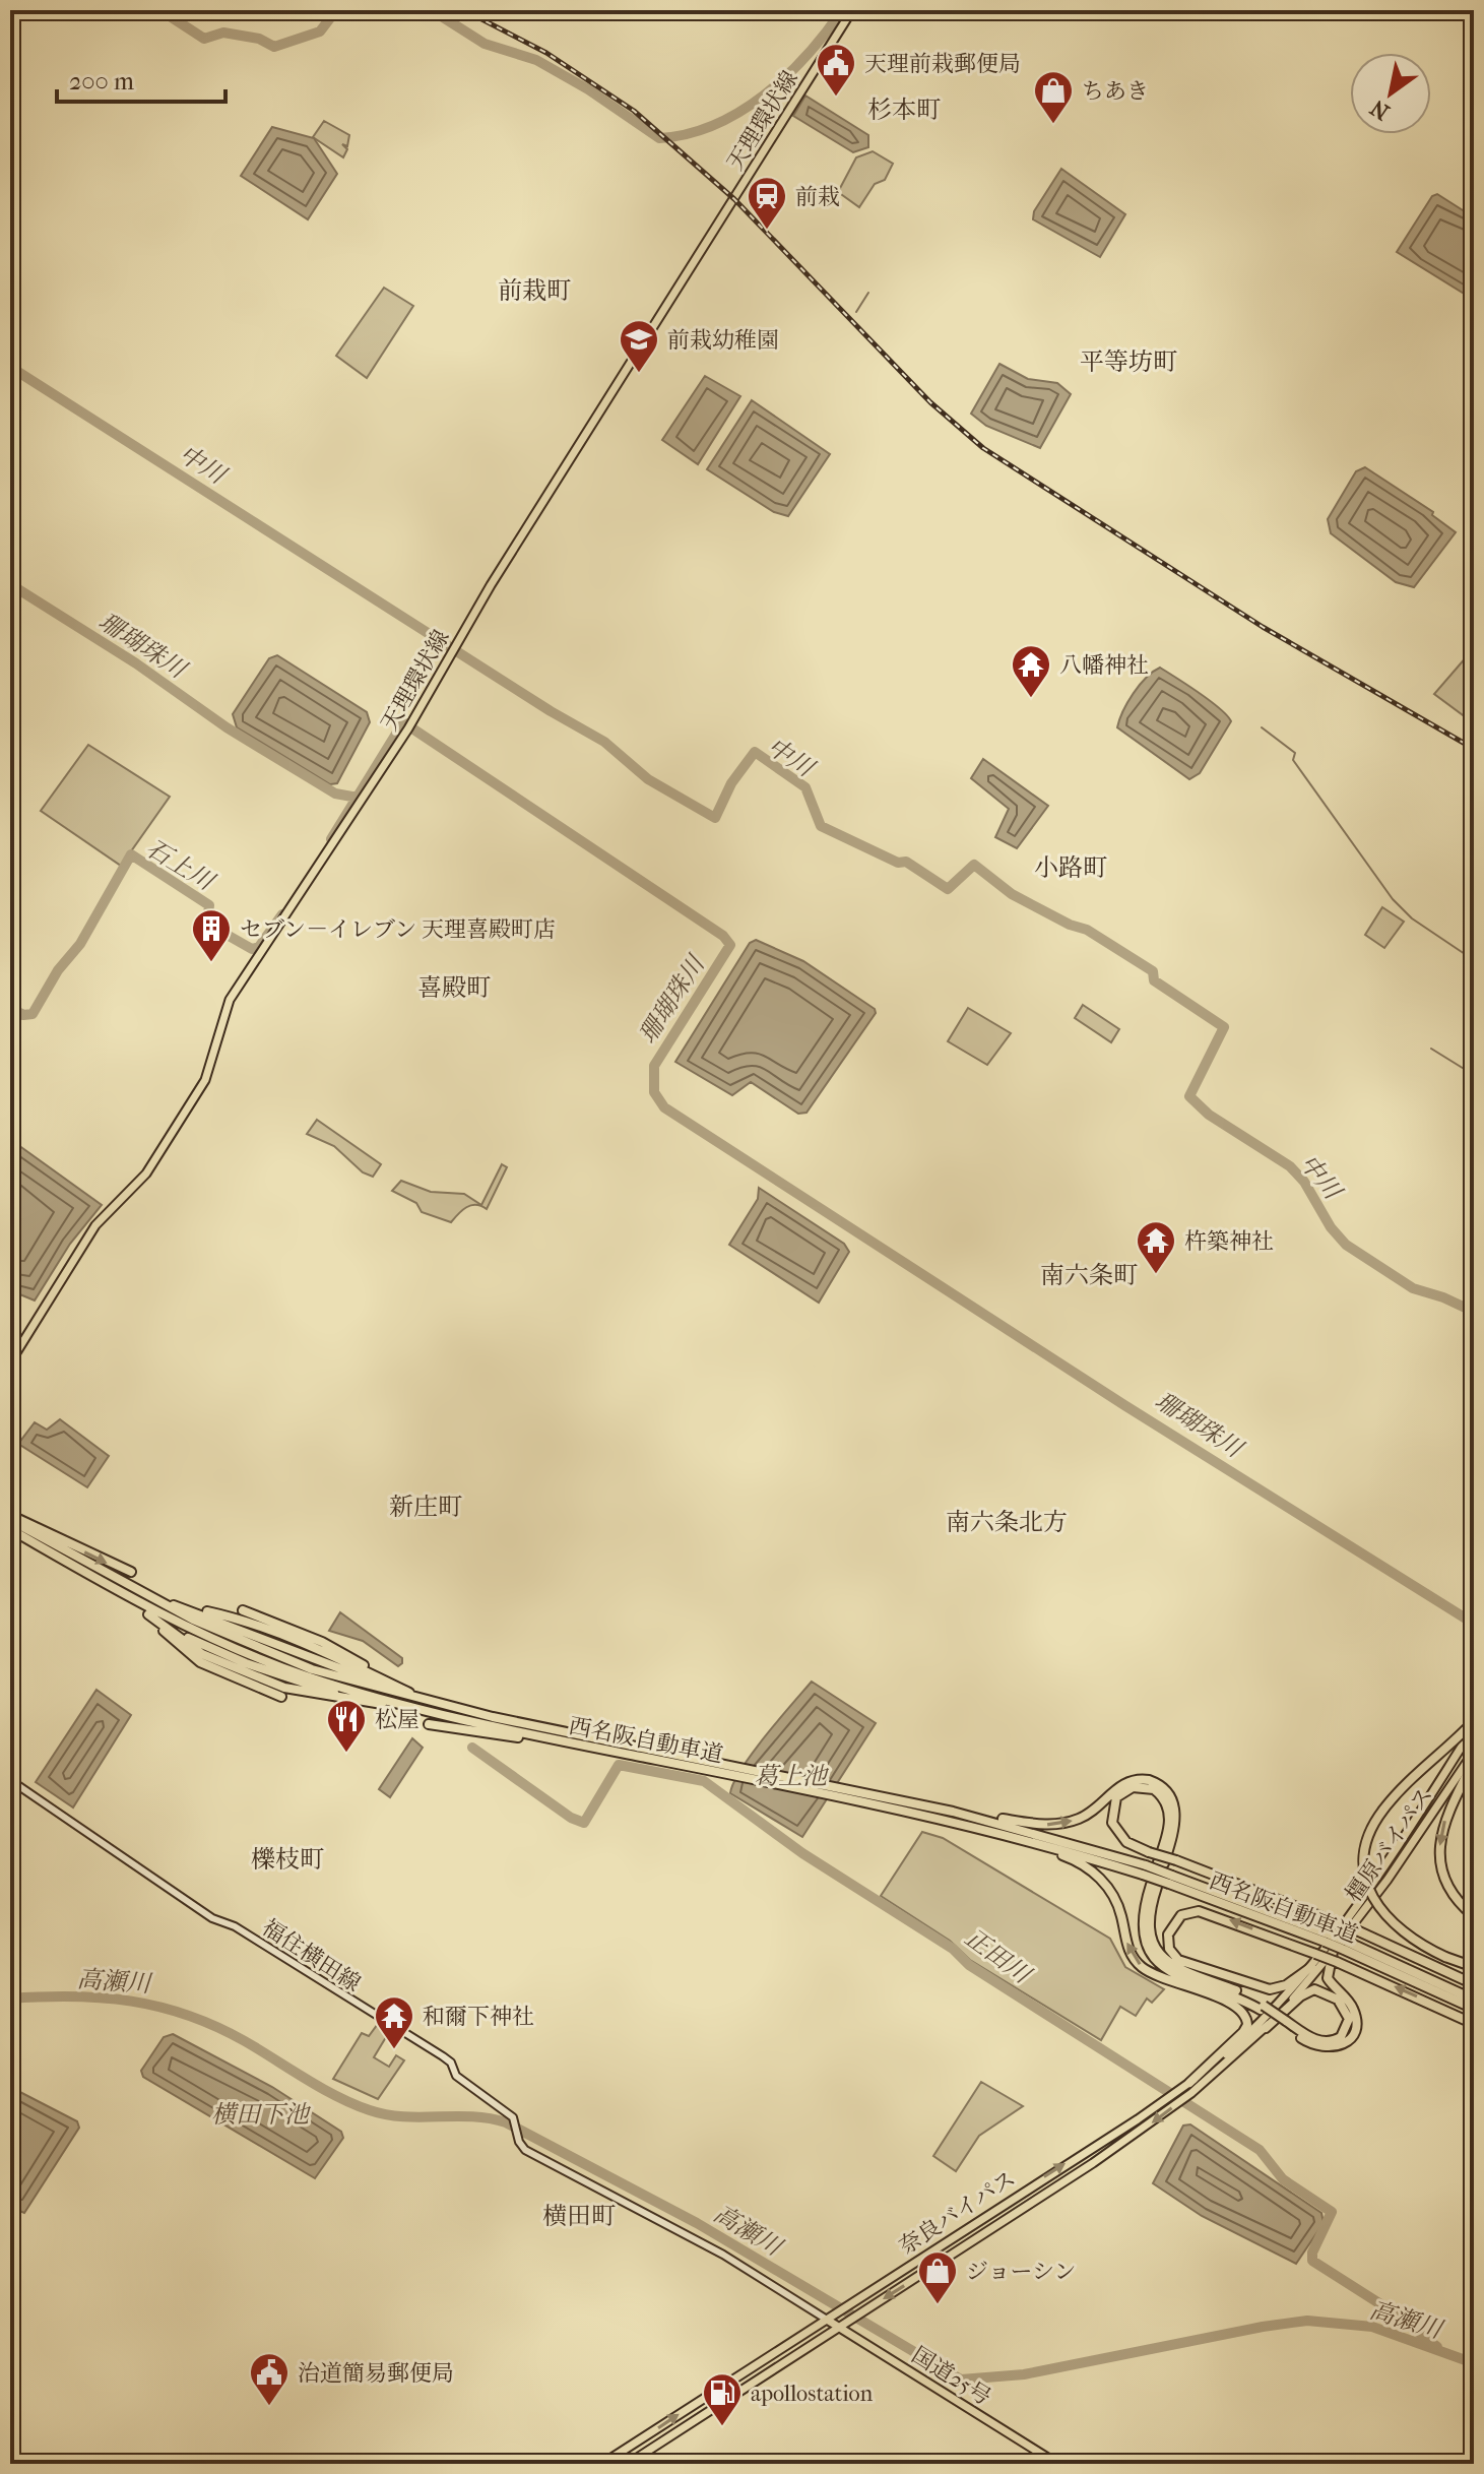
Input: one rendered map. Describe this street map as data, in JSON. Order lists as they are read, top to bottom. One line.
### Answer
{"streets":{"highway":["西名阪自動車道"],"main road":["天理環状線","橿原バイパス","福住横田線","奈良バイパス","国道25号"]},"crossings":[["西名阪自動車道","橿原バイパス"],["橿原バイパス","奈良バイパス"],["福住横田線","奈良バイパス"],["福住横田線","国道25号"],["奈良バイパス","国道25号"]],"districts":["杉本町","前栽町","平等坊町","小路町","喜殿町","南六条町","新庄町","南六条北方","櫟枝町","横田町"],"water":["中川","珊瑚珠川","石上川","葛上池","正田川","高瀬川","横田下池"],"places":{"public building":["天理前栽郵便局","治道簡易郵便局"],"shop":["ちあき","ジョーシン"],"station":["前栽"],"school or university":["前栽幼稚園"],"temple":["八幡神社","杵築神社","和爾下神社"],"building":["セブン－イレブン 天理喜殿町店"],"restaurant":["松屋"],"fuel station":["apollostation"]},"scale_bar":"200 m","north":"bottom left"}
